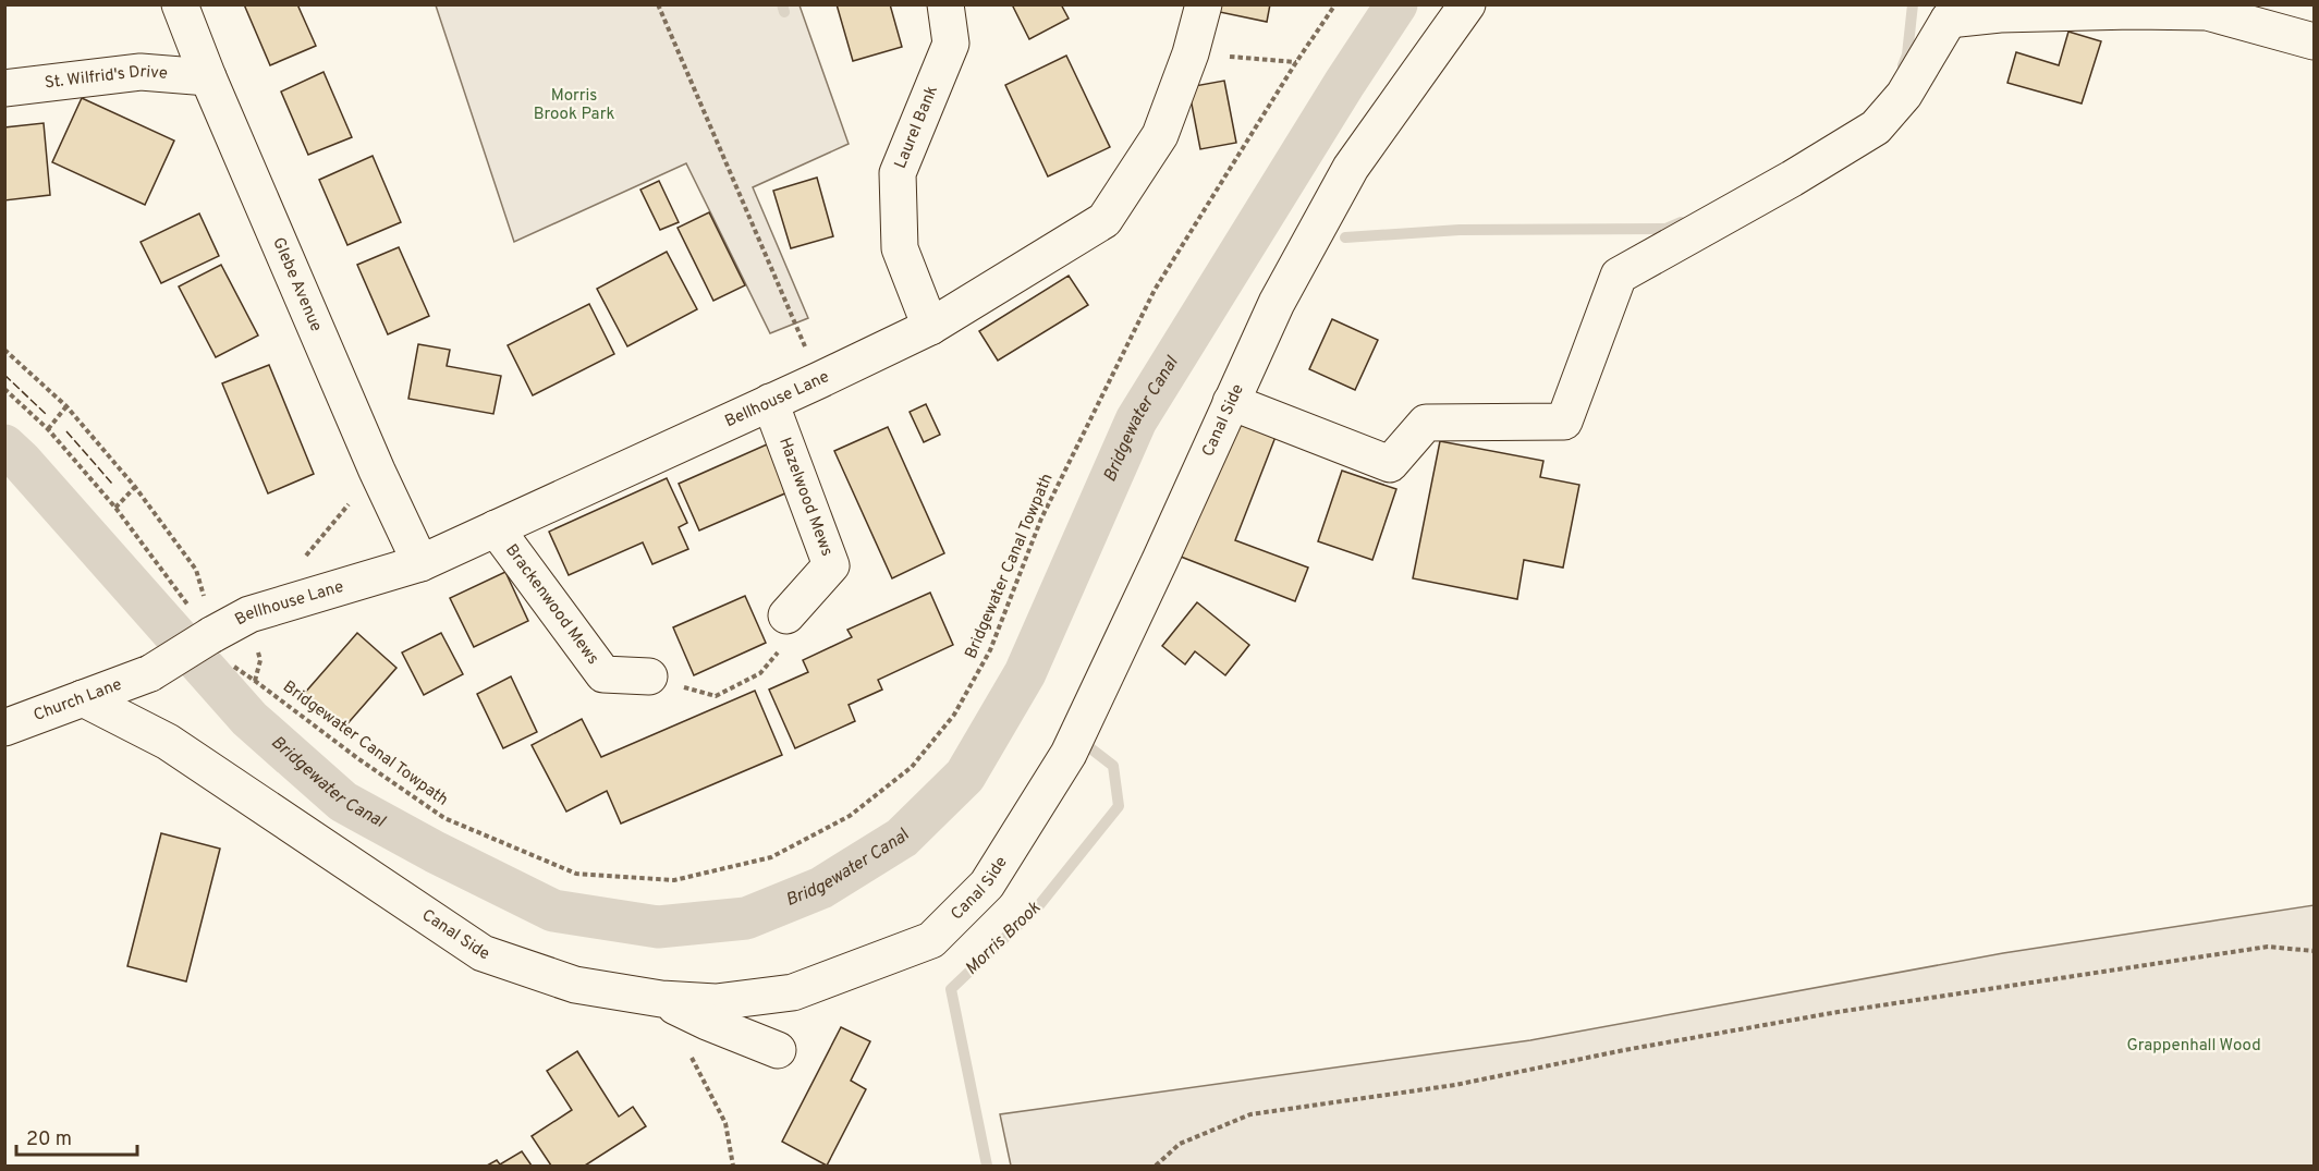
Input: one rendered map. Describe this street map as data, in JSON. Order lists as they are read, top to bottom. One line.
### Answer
{"streets":{"street":["St. Wilfrid's Drive","Laurel Bank","Glebe Avenue","Bellhouse Lane","Canal Side","Hazelwood Mews","Brackenwood Mews","Church Lane"],"path":["Bridgewater Canal Towpath"]},"crossings":[["St. Wilfrid's Drive","Glebe Avenue"],["Laurel Bank","Bellhouse Lane"],["Glebe Avenue","Bellhouse Lane"],["Bellhouse Lane","Hazelwood Mews"],["Bellhouse Lane","Brackenwood Mews"],["Bellhouse Lane","Church Lane"],["Canal Side","Church Lane"]],"water":["Bridgewater Canal","Morris Brook"],"parks":["Morris Brook Park","Grappenhall Wood"],"scale_bar":"20 m"}
